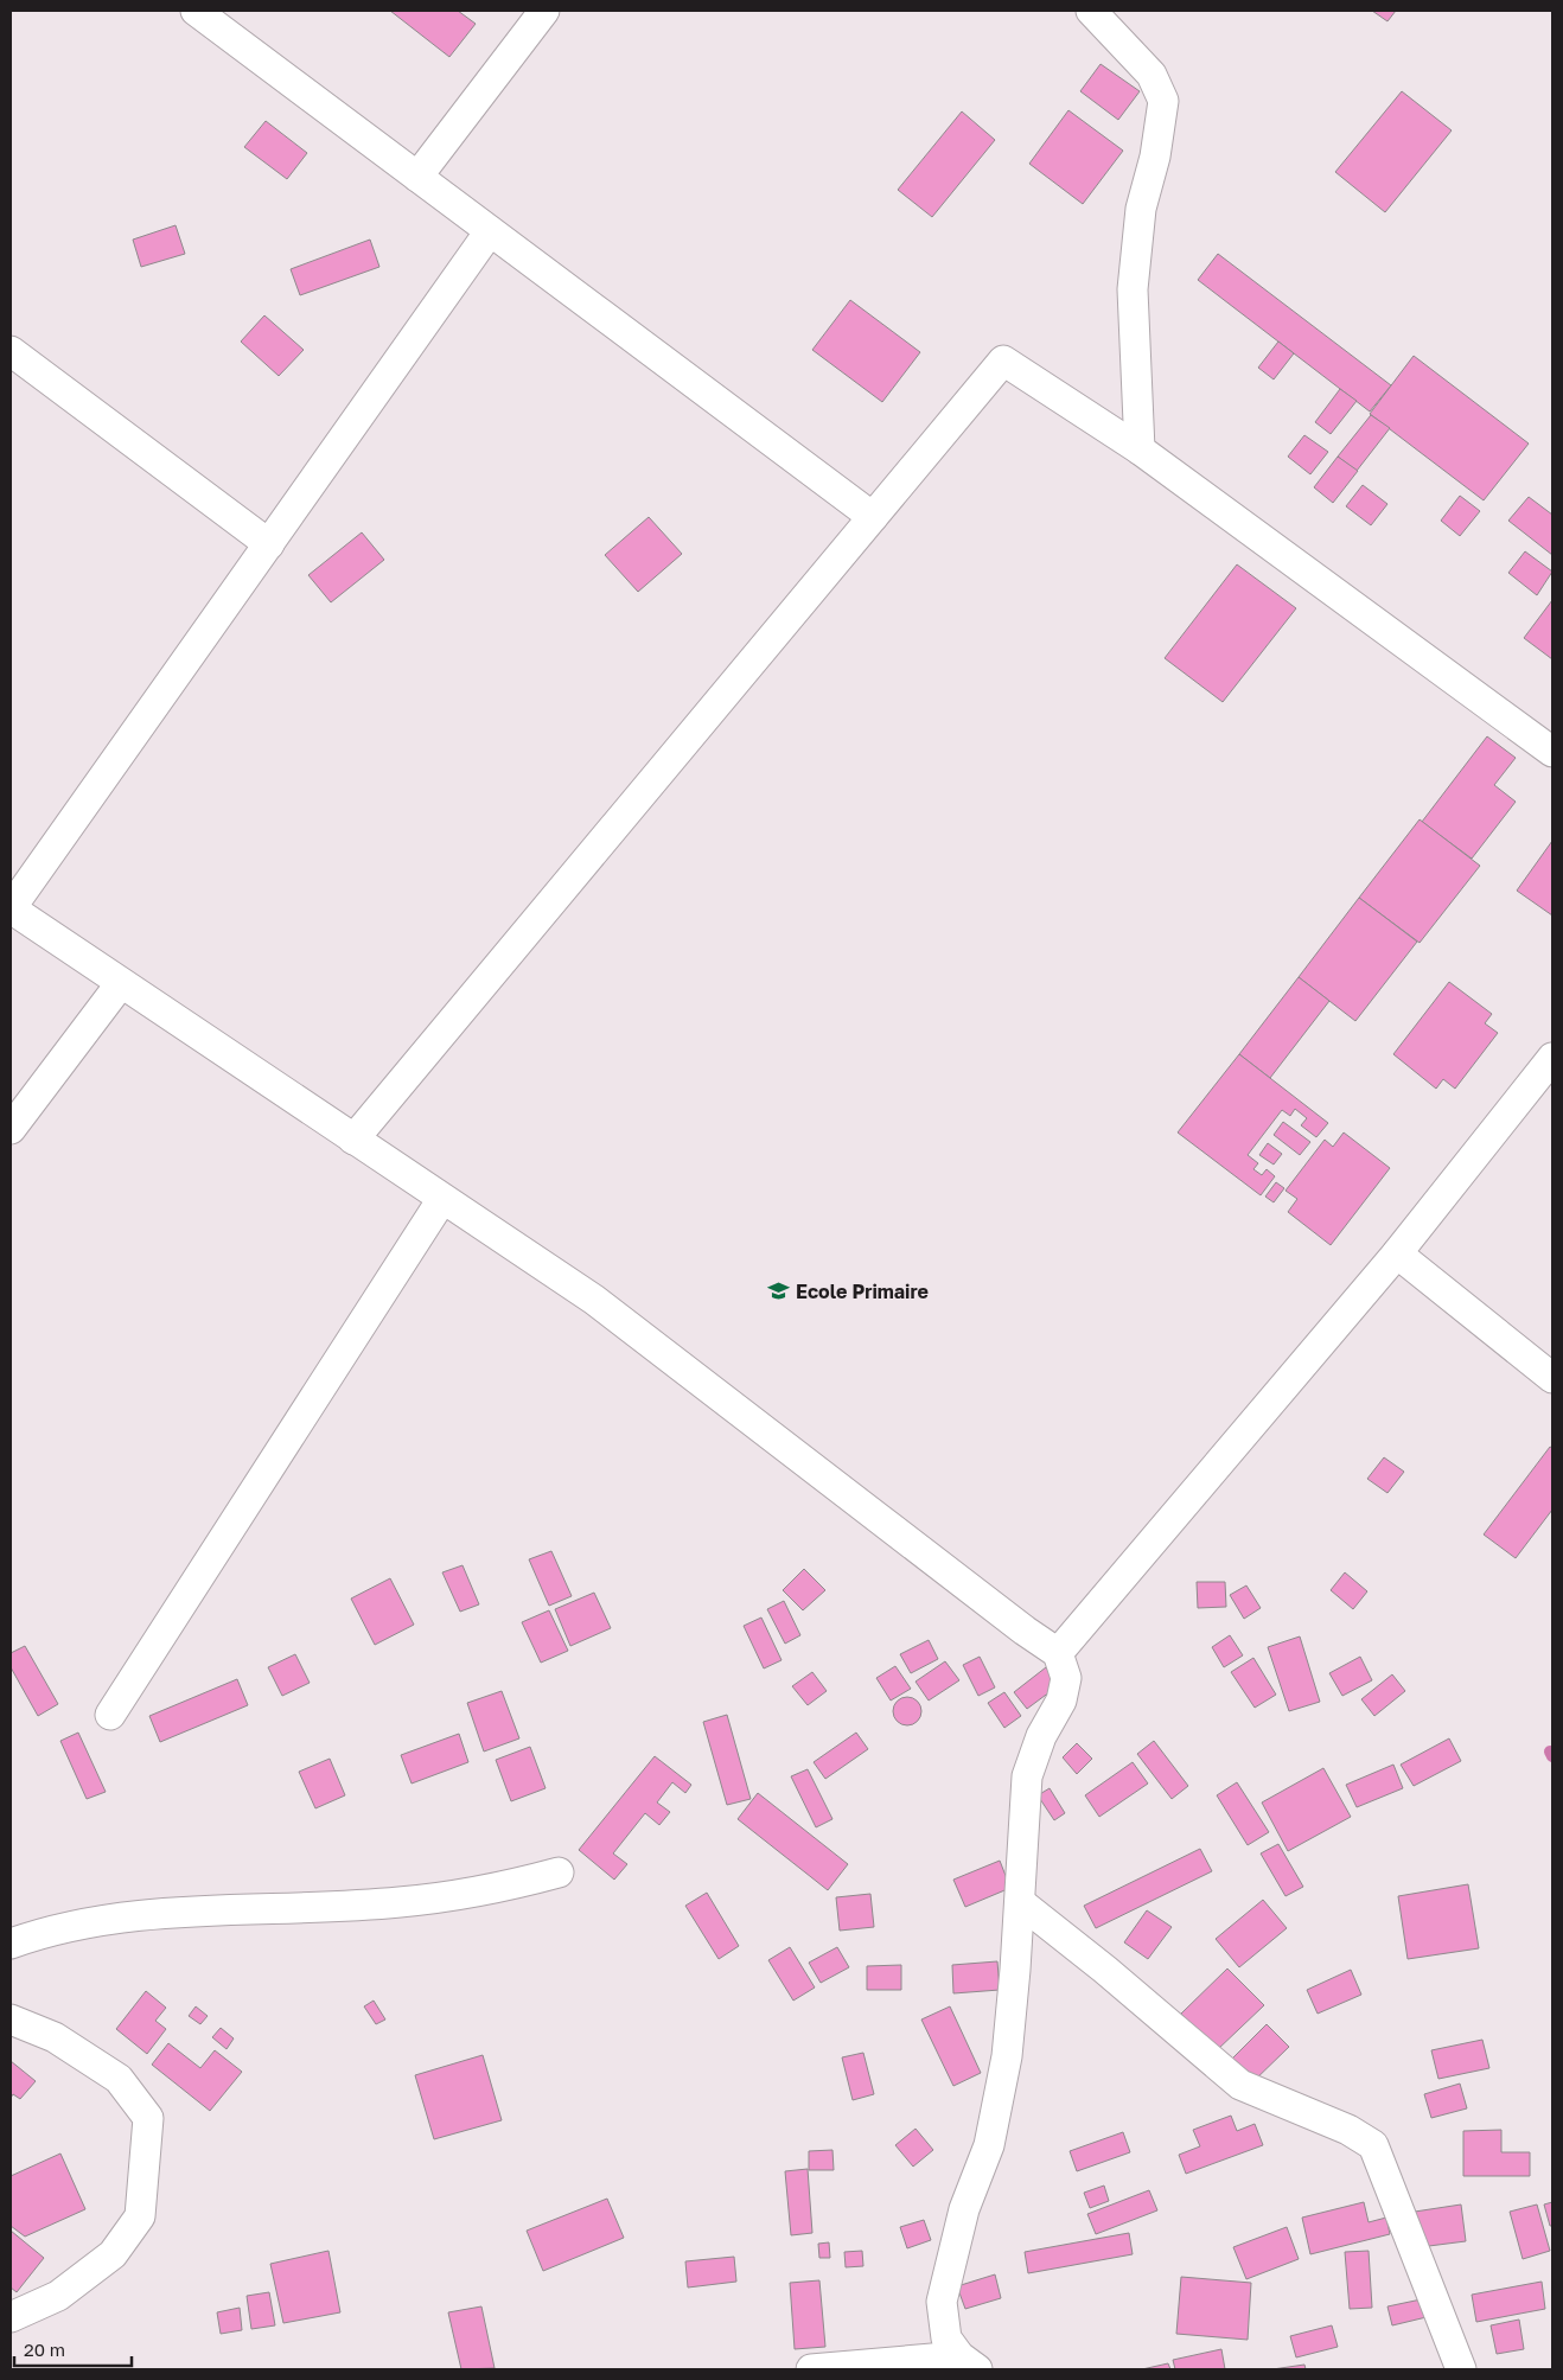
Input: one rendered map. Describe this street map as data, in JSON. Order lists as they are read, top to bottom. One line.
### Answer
{"places":{"school or university":["Ecole Primaire"]},"scale_bar":"20 m"}
